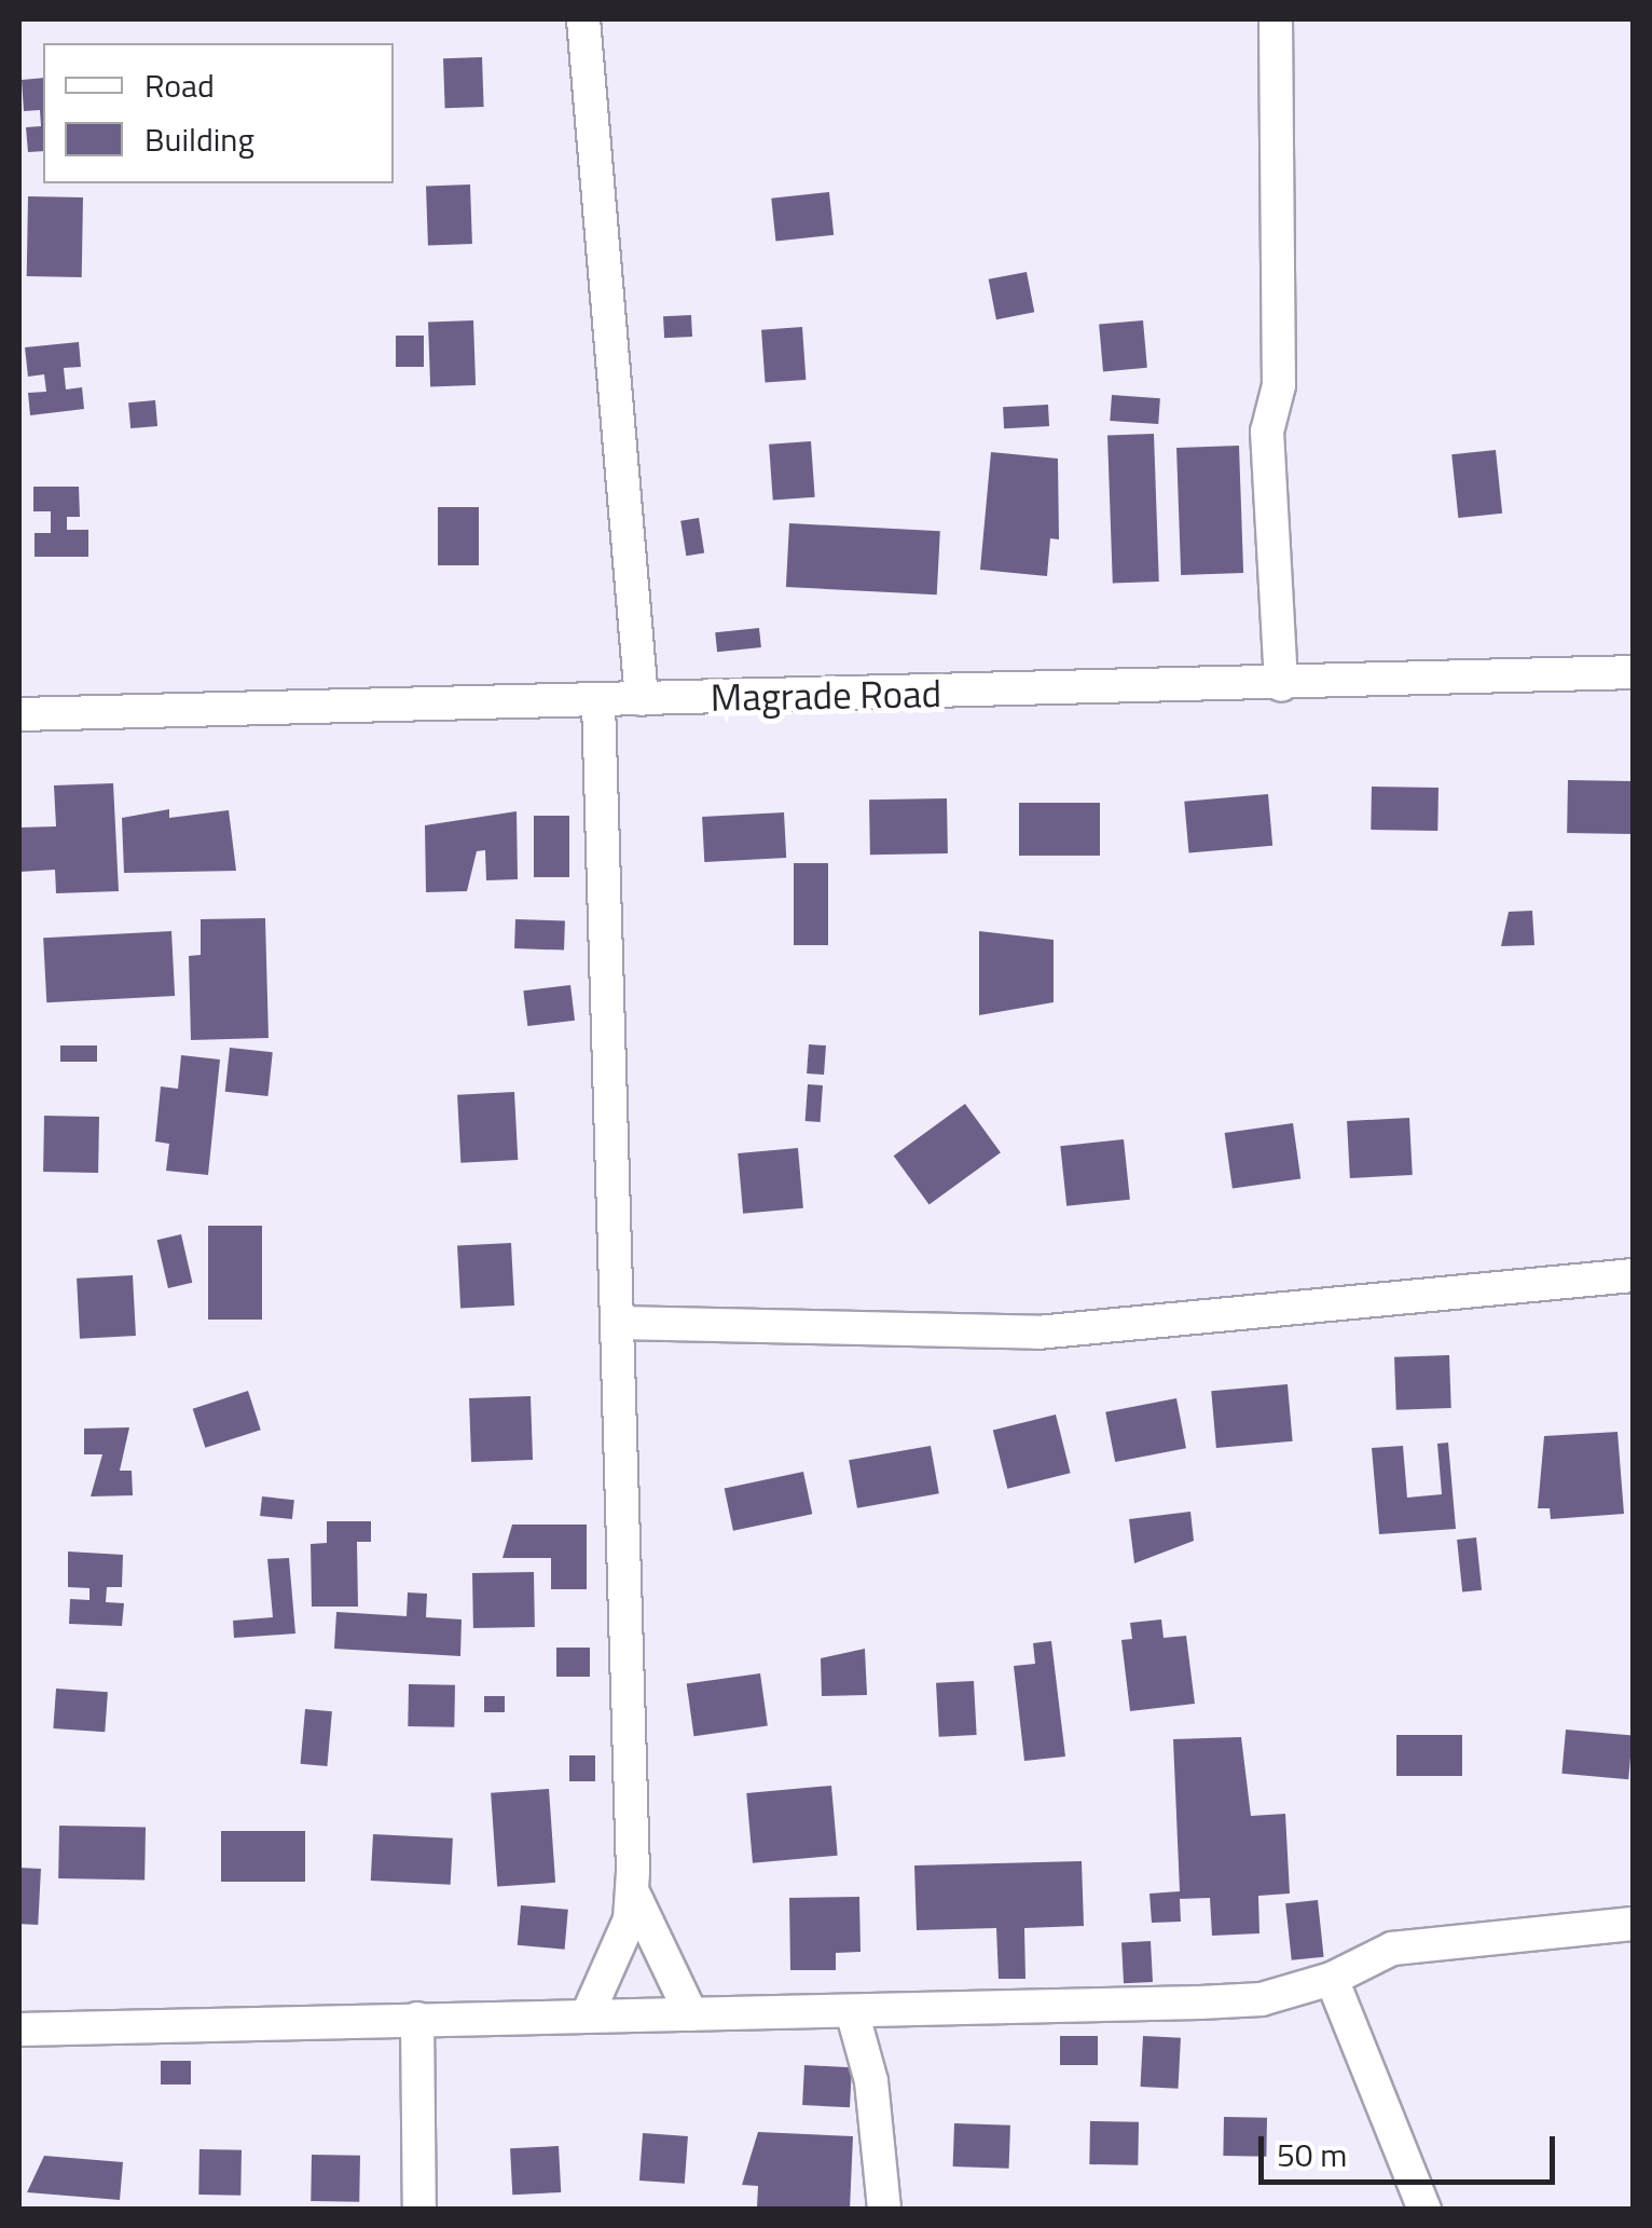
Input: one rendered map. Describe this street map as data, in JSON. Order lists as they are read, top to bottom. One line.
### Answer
{"streets":{"street":["Magrade Road"]},"legend":["Road","Building"],"scale_bar":"50 m"}
